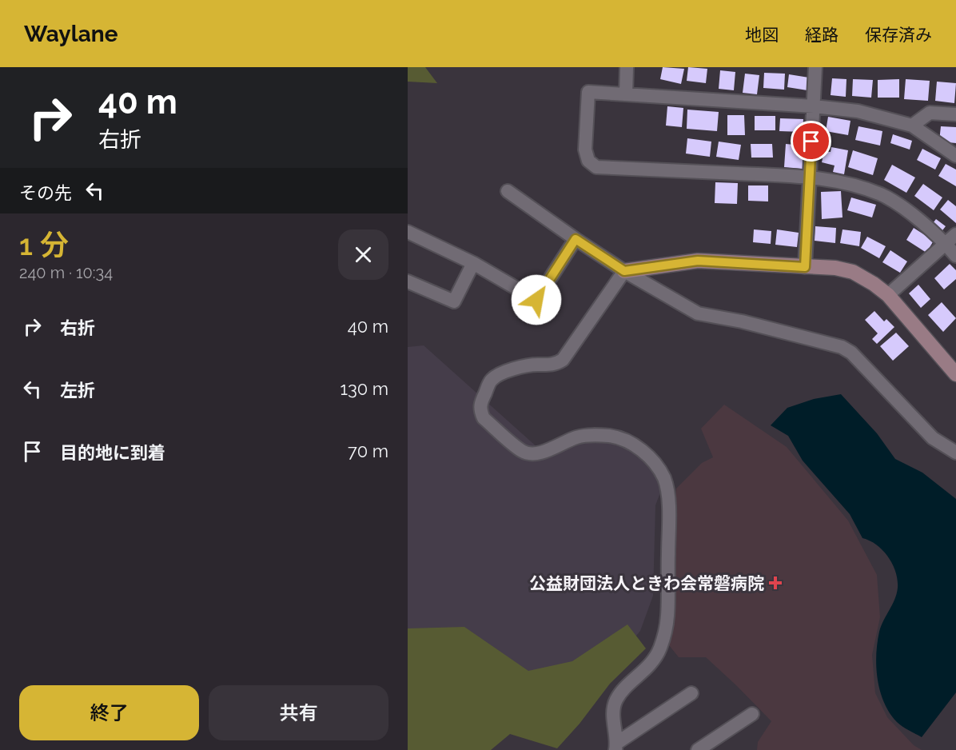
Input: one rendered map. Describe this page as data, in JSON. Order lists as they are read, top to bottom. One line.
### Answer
{"places":{"health":["公益財団法人ときわ会常磐病院"]},"page":{"header":"Waylane","nav":["地図","経路","保存済み"],"turn":["40 m","右折"],"then":"その先","heading":["1 分","240 m · 10:34"],"list":[{"name":"右折","value":"40 m"},{"name":"左折","value":"130 m"},{"name":"目的地に到着","value":"70 m"}],"buttons":["終了","共有"]}}
